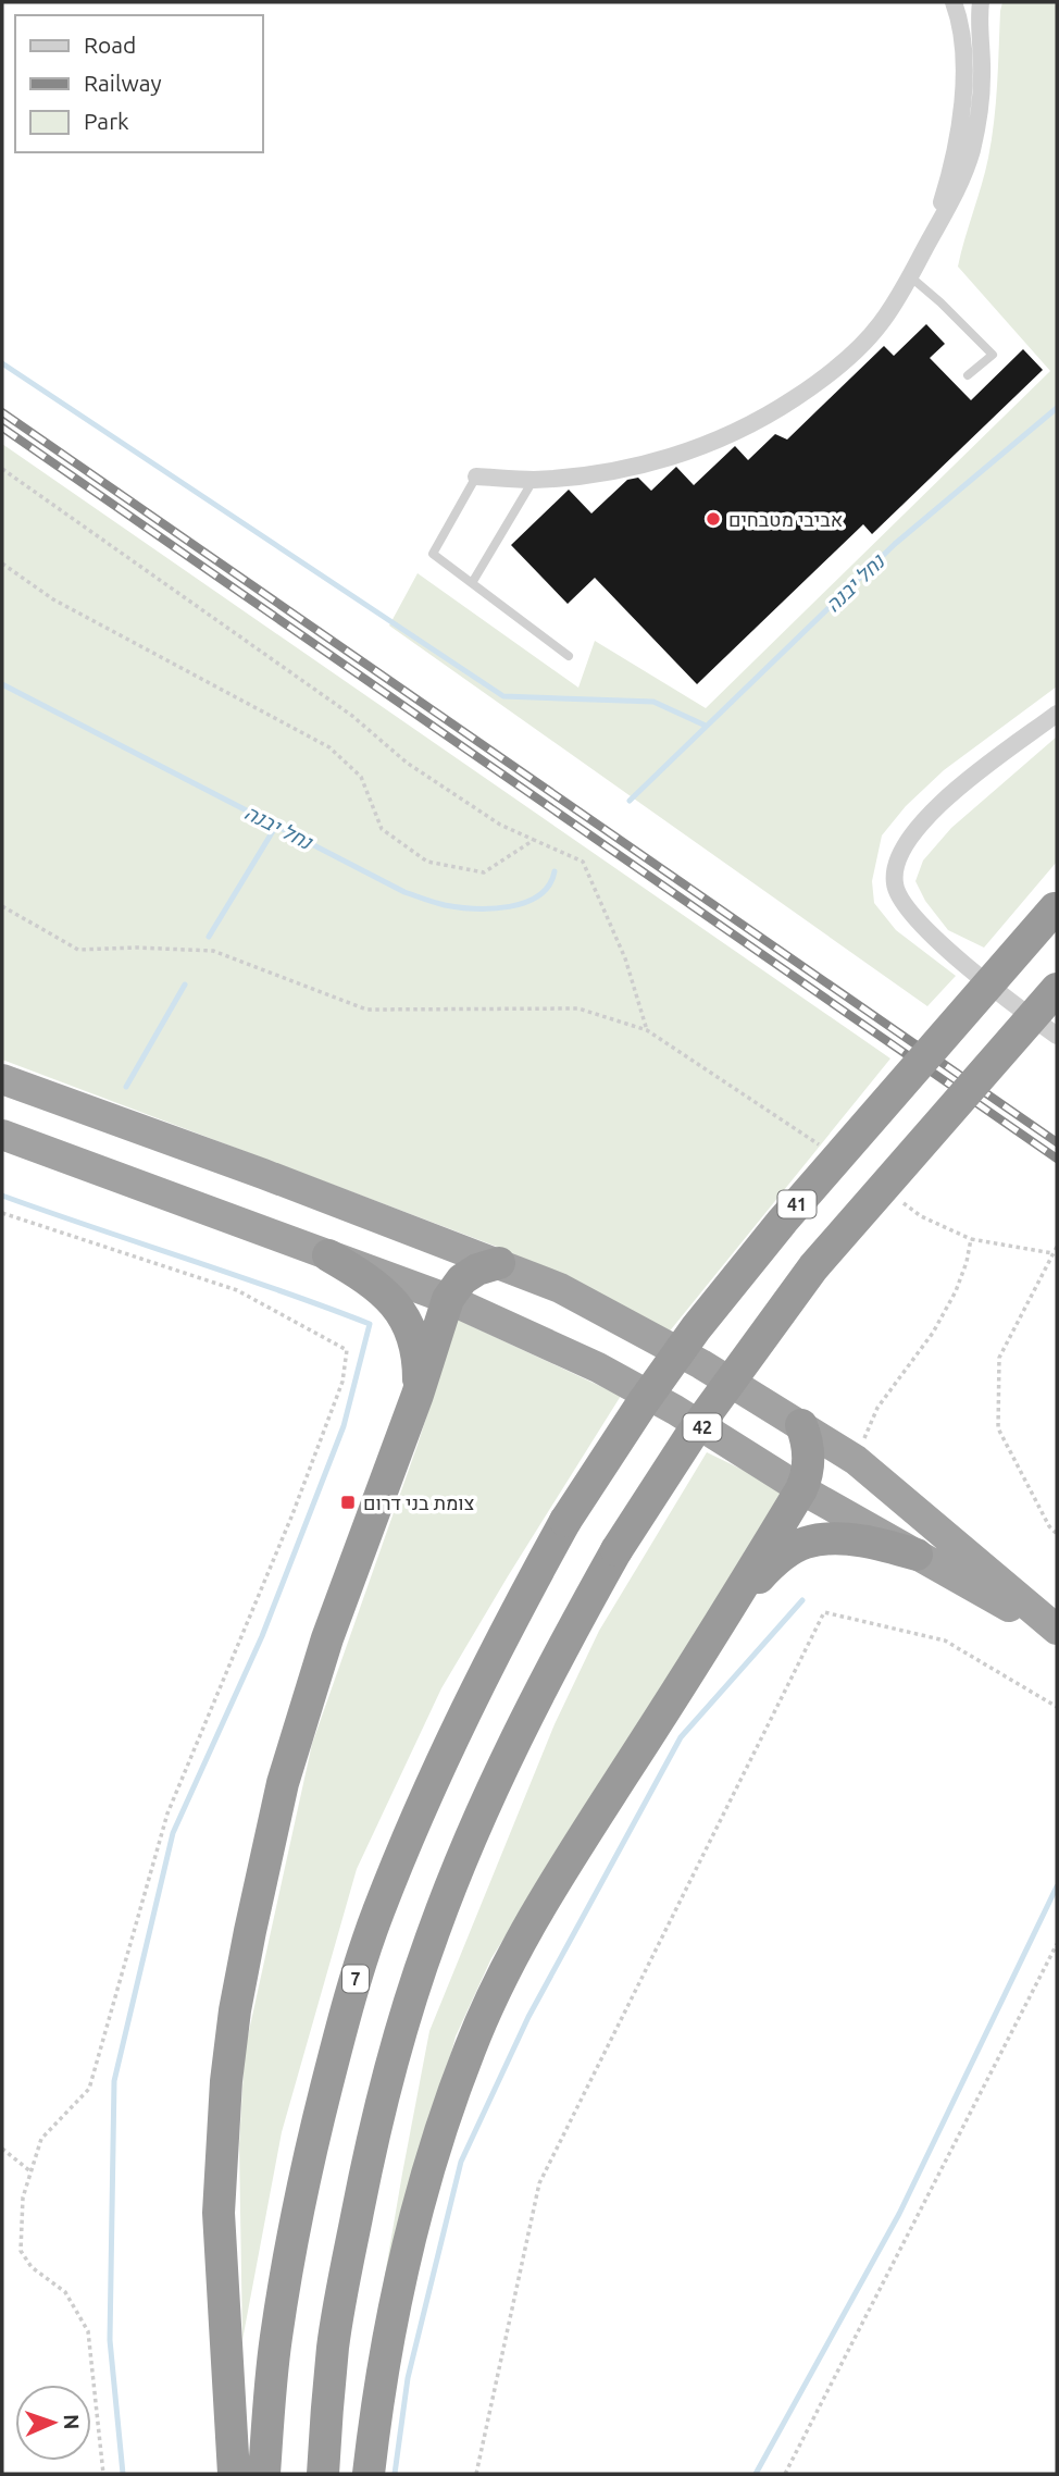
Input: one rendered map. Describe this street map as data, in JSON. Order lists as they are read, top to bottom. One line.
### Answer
{"streets":{"highway":["41","42","7"]},"crossings":[["41","7"]],"water":["נחל יבנה"],"places":{"other":["אביבי מטבחים"],"transit":["צומת בני דרום"]},"legend":["Road","Railway","Park"],"north":"right"}
